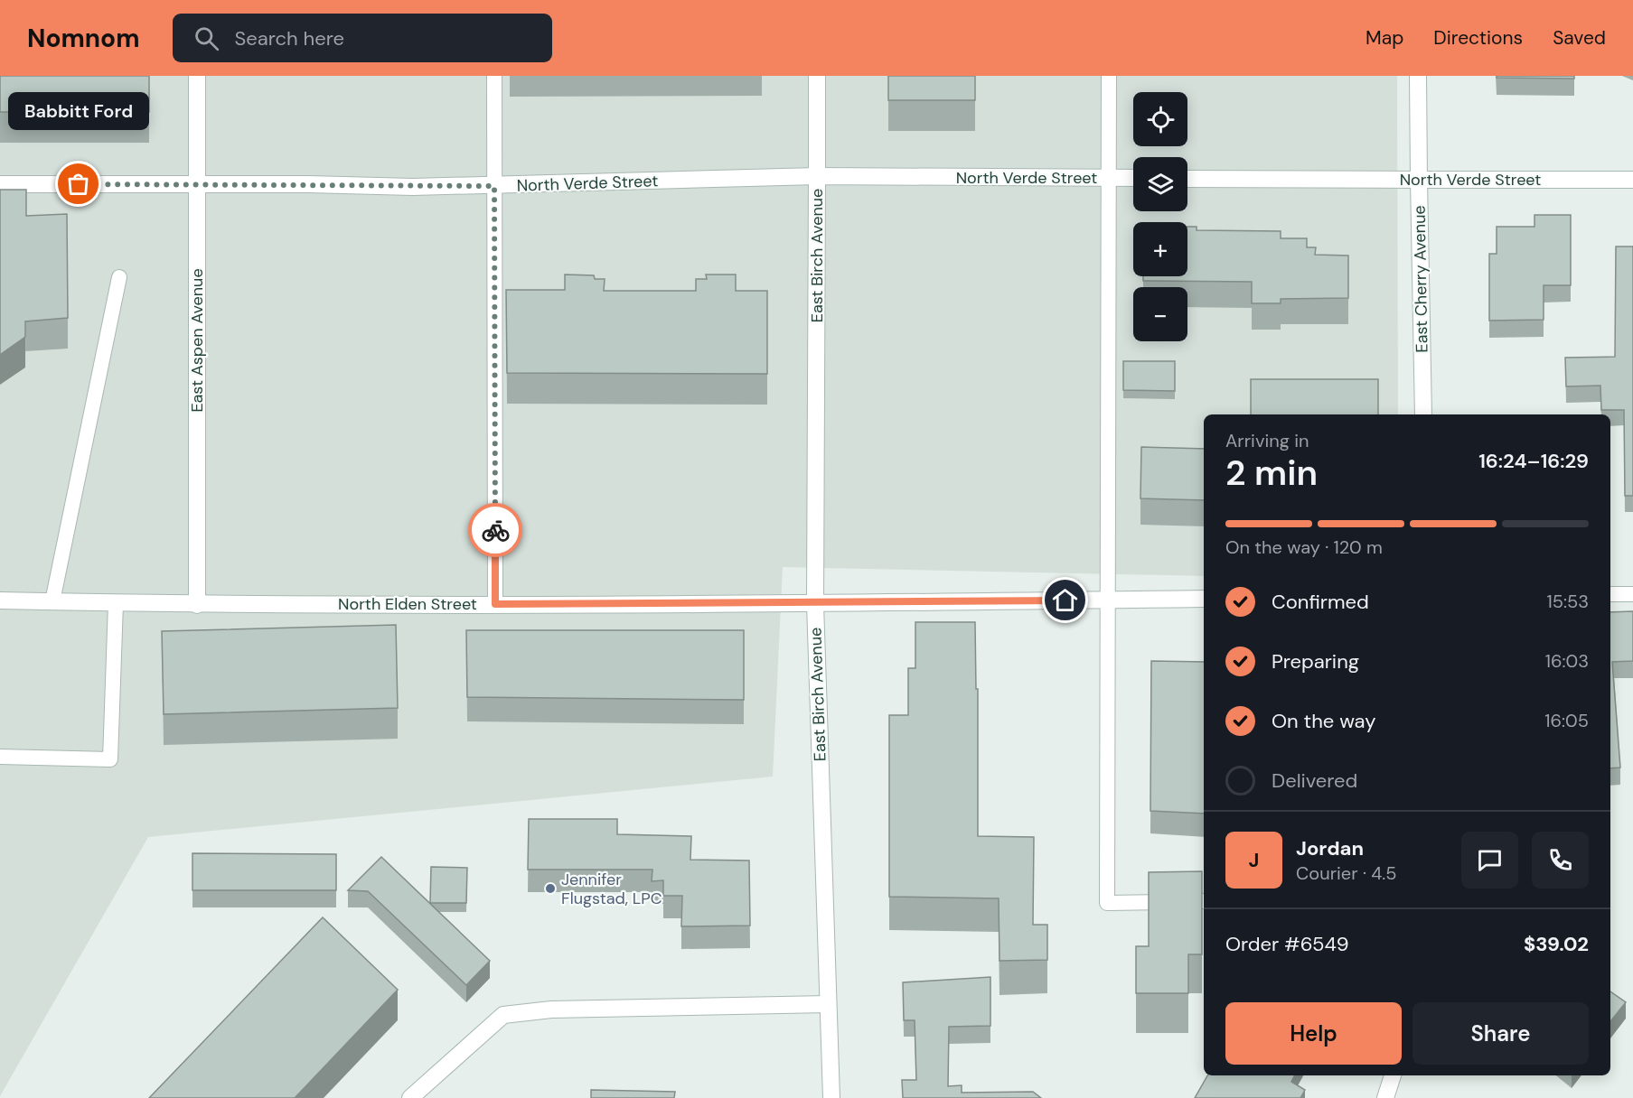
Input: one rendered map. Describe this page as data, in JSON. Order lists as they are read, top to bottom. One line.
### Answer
{"streets":{"street":["North Verde Street","East Birch Avenue","East Cherry Avenue","East Aspen Avenue","North Elden Street"]},"crossings":[["North Verde Street","East Birch Avenue"],["North Verde Street","East Cherry Avenue"],["North Verde Street","East Aspen Avenue"],["East Birch Avenue","North Elden Street"],["East Aspen Avenue","North Elden Street"]],"places":["Babbitt Ford","Jennifer Flugstad, LPC"],"page":{"header":"Nomnom","search":"Search here","nav":["Map","Directions","Saved"],"map_buttons":["+","−"],"bubble":"Babbitt Ford","heading":["2 min","Arriving in","16:24–16:29"],"panel":["Jordan","Courier · 4.5","Order #6549","$39.02"],"bar":"On the way · 120 m","list":[["Confirmed","15:53"],["Preparing","16:03"],["On the way","16:05"],"Delivered"],"round":"J","buttons":["Help","Share"]}}
